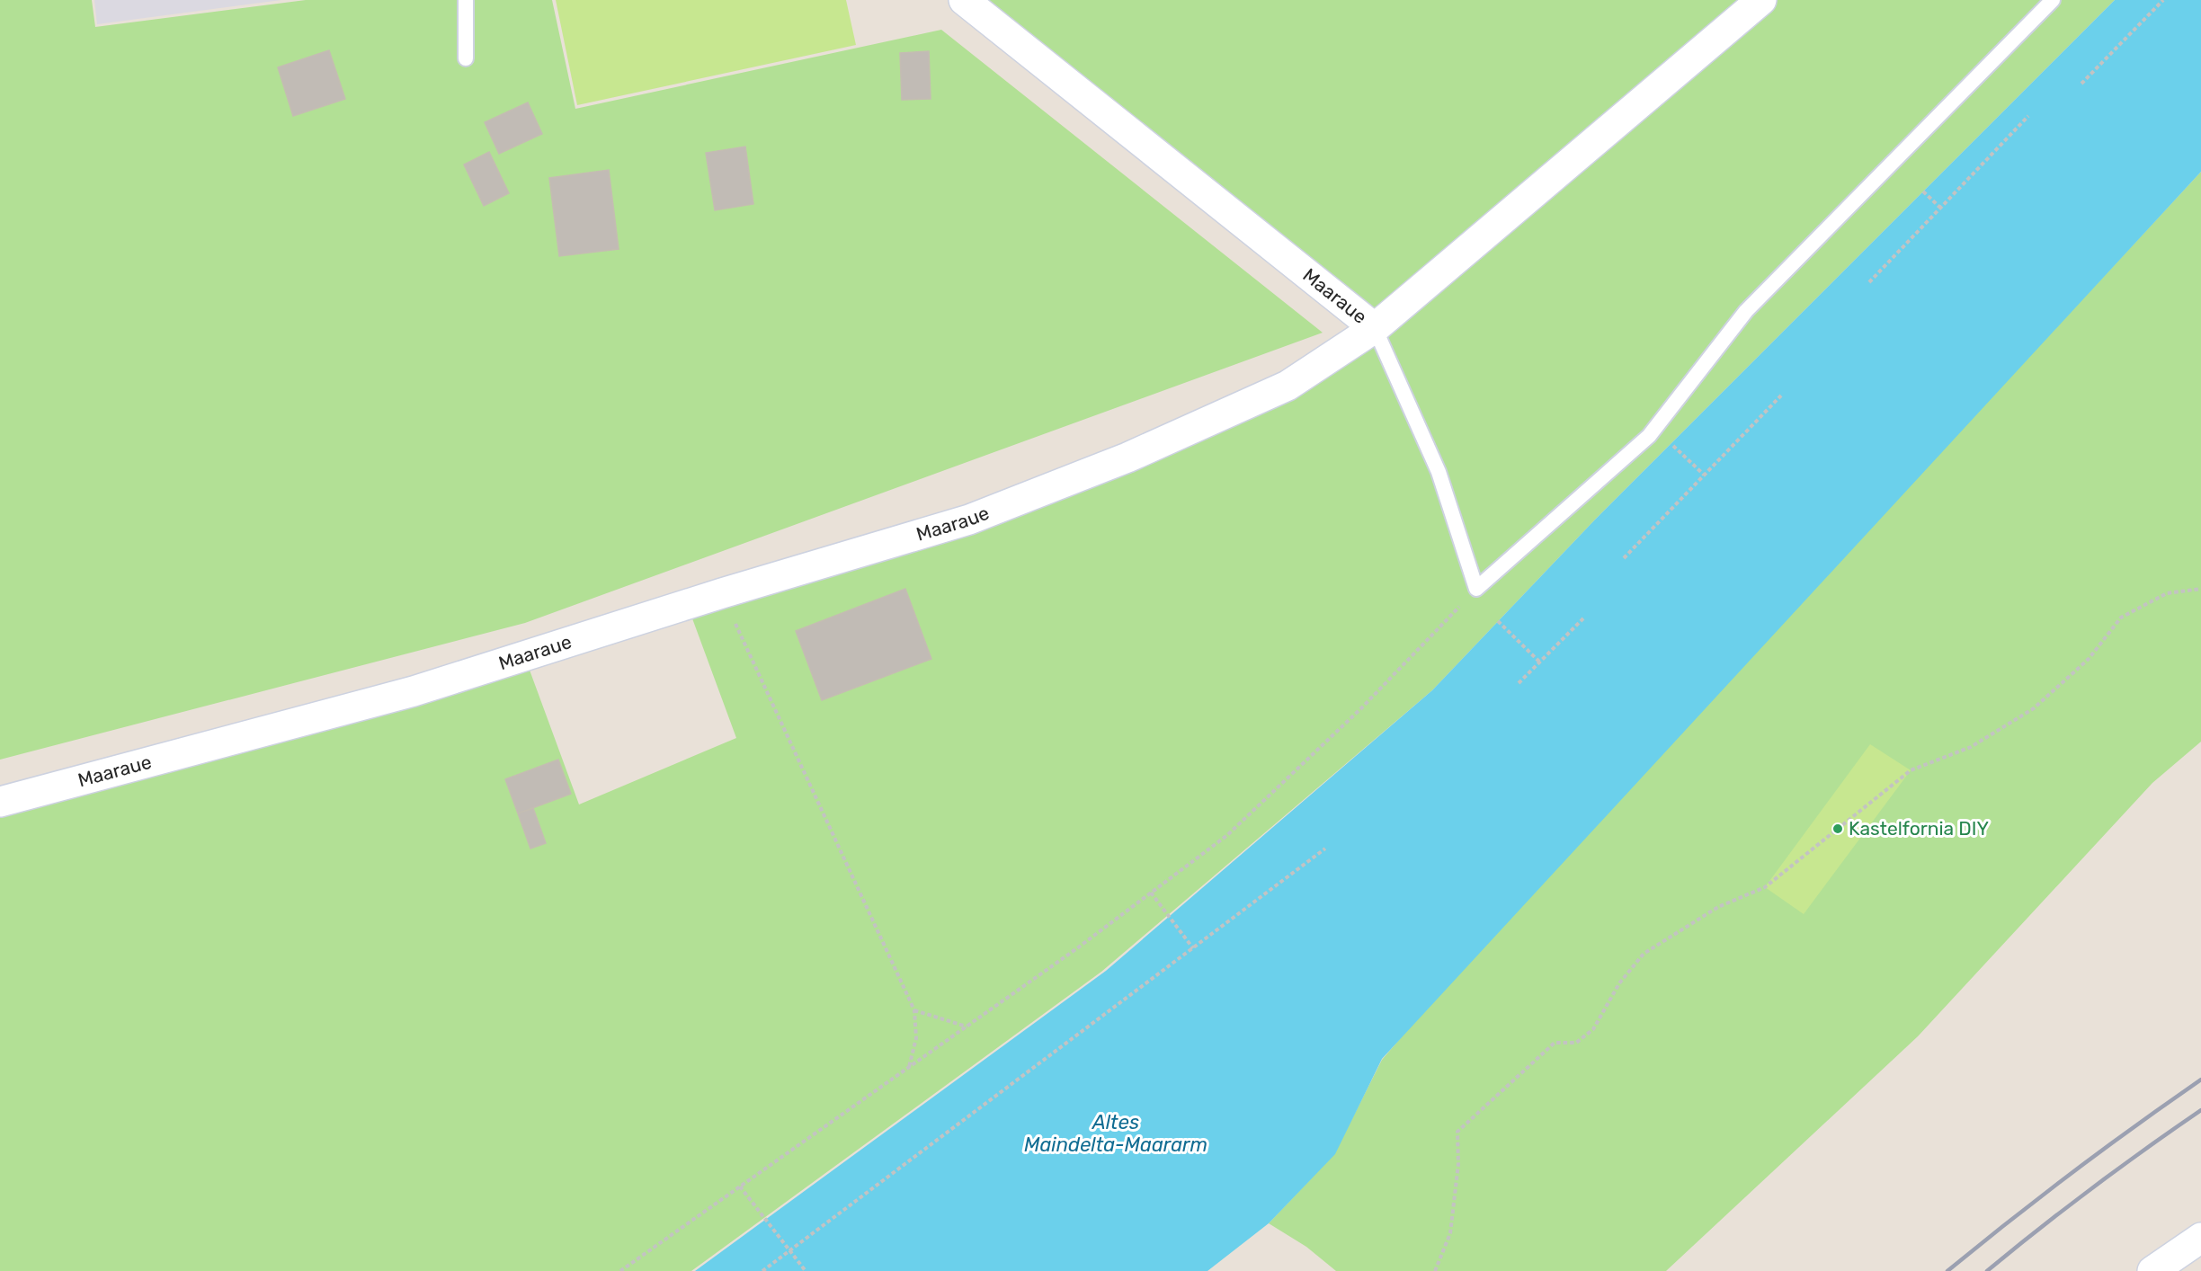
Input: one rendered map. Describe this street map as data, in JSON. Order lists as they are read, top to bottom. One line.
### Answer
{"streets":{"street":["Maaraue"]},"water":["Altes Maindelta-Maararm"],"places":["Kastelfornia DIY"]}
